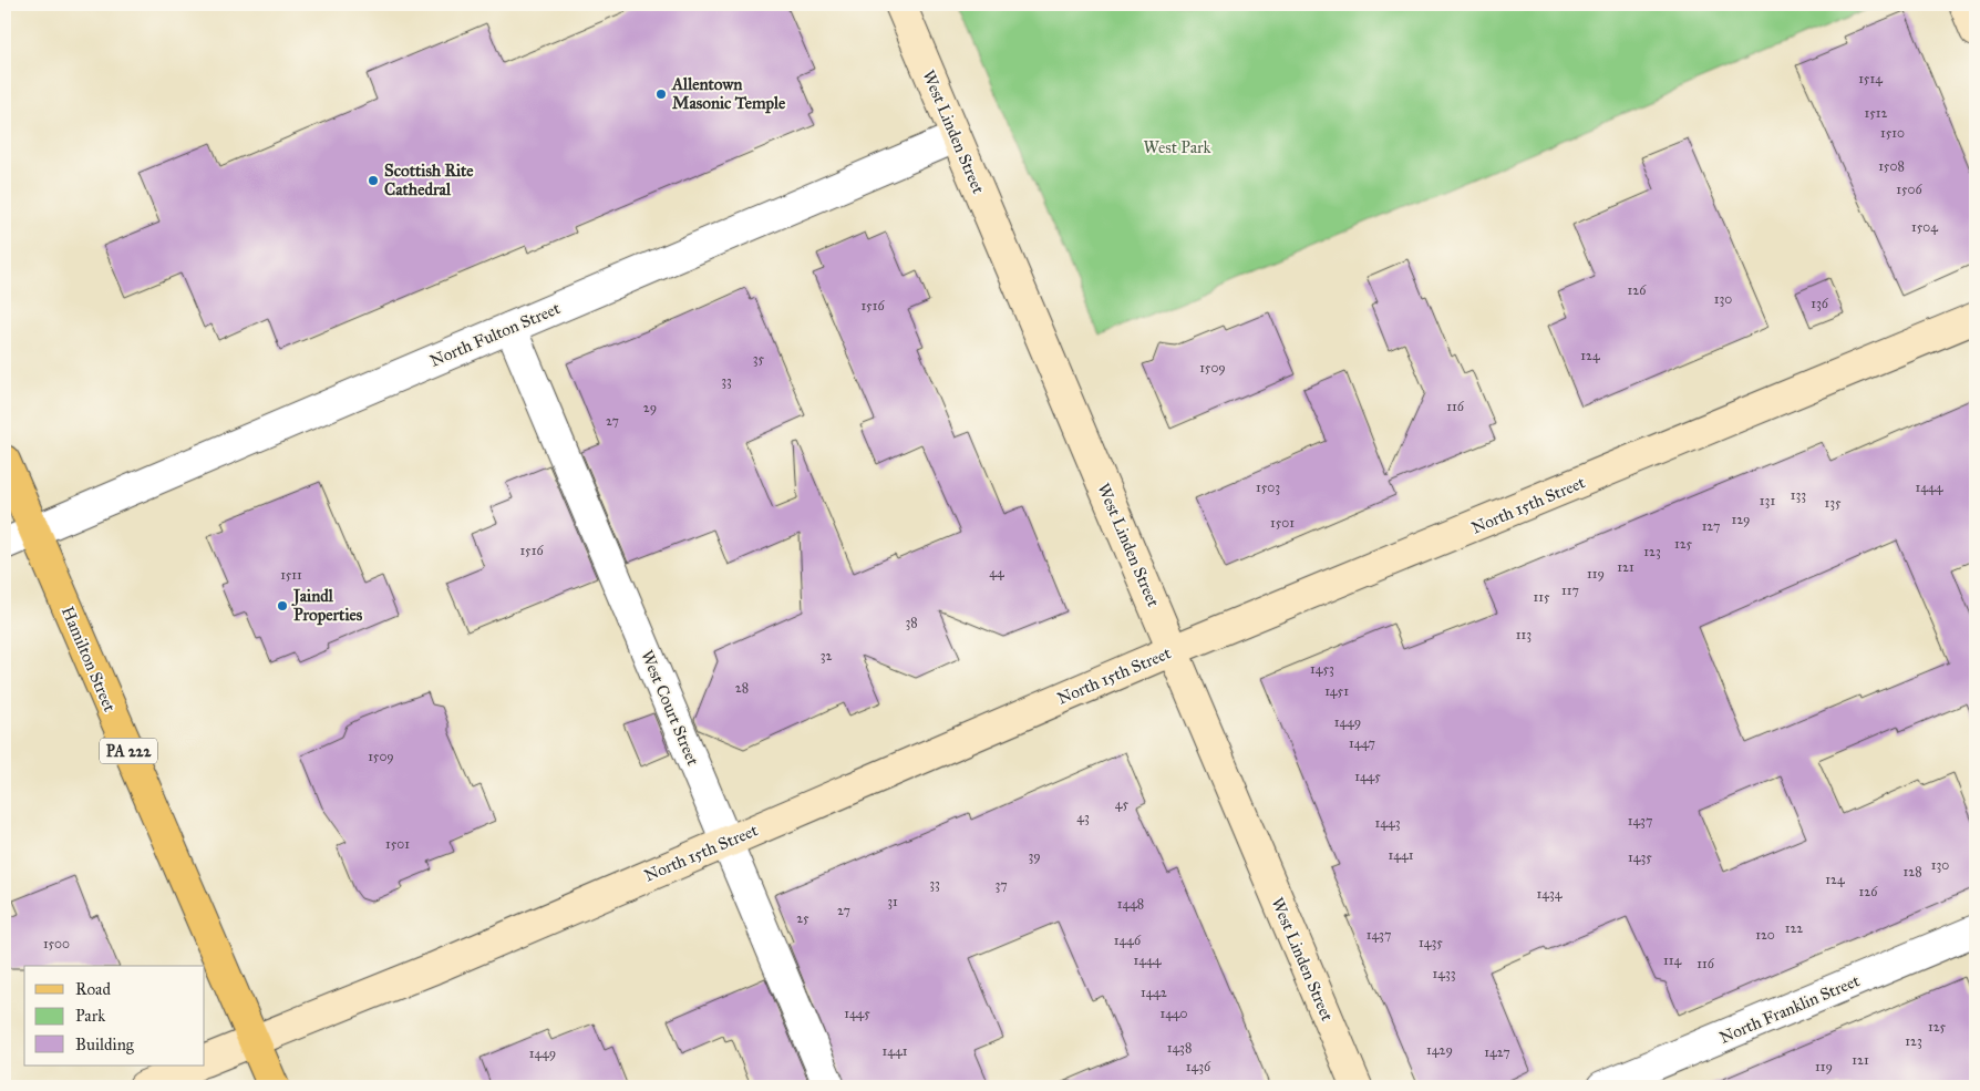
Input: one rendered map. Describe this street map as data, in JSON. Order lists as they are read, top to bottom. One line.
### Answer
{"streets":{"main road":["West Linden Street","North 15th Street","Hamilton Street","PA 222"],"street":["North Fulton Street","West Court Street","North Franklin Street"]},"crossings":[["West Linden Street","North Fulton Street"],["West Linden Street","North 15th Street"],["North Fulton Street","Hamilton Street"],["North Fulton Street","West Court Street"],["North 15th Street","Hamilton Street"],["North 15th Street","West Court Street"],["North 15th Street","PA 222"],["Hamilton Street","PA 222"]],"parks":["West Park"],"places":["Allentown Masonic Temple","Scottish Rite Cathedral","Jaindl Properties"],"house_numbers":["1514","1512","1510","1508","1506","1504","126","130","136","1516","124","35","1509","33","116","29","27","1503","1444","133","131","135","129","1501","127","125","1516","123","121","44","119","1511","117","115","38","113","32","1453","28","1451","1449","1447","1509","1445","45","43","1437","1443","1501","1441","39","1435","130","128","124","33","37","126","1434","31","1448","27","25","122","1437","120","1446","1435","1500","1444","114","116","1433","1442","1445","1440","125","123","1438","1429","1441","1427","1449","121","1436","119"],"legend":["Road","Park","Building"]}
